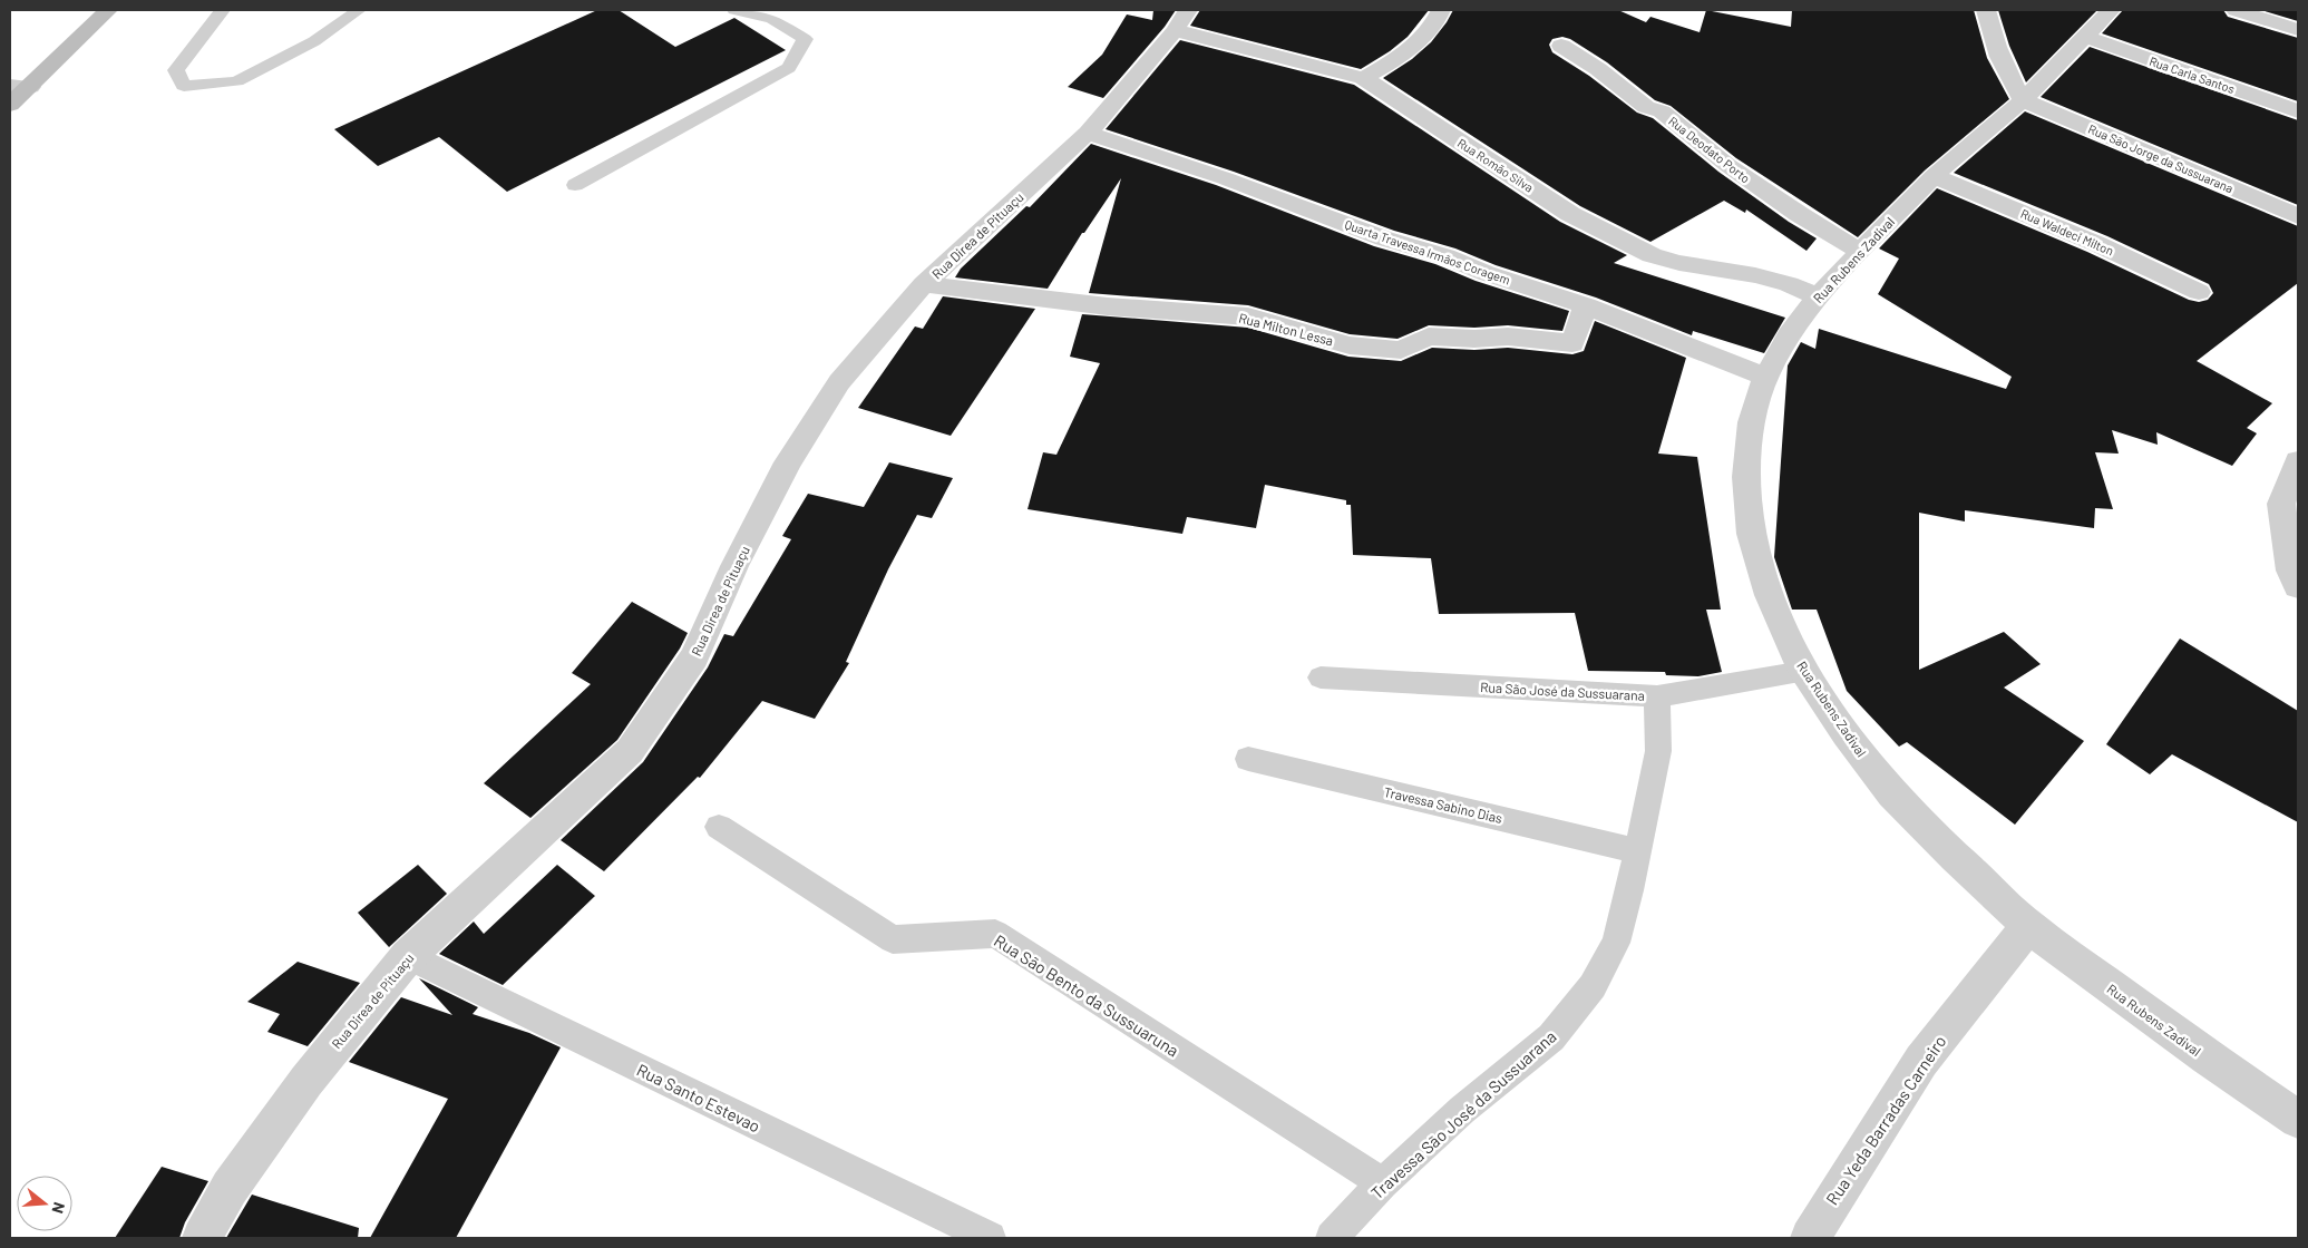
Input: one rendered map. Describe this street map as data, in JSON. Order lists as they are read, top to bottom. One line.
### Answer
{"streets":{"street":["Rua Carla Santos","Rua Deodato Porto","Rua São Jorge da Sussuarana","Rua Romão Silva","Rua Waldeci Milton","Rua Direa de Pituaçu","Quarta Travessa Irmãos Coragem","Rua Rubens Zadival","Rua Milton Lessa","Rua Yeda Barradas Carneiro"],"lane":["Rua São José da Sussuarana","Travessa Sabino Dias","Rua São Bento da Sussuaruna","Rua Santo Estevao","Travessa São José da Sussuarana"]},"crossings":[["Rua Carla Santos","Rua Rubens Zadival"],["Rua Deodato Porto","Rua Rubens Zadival"],["Rua São Jorge da Sussuarana","Rua Rubens Zadival"],["Rua Romão Silva","Rua Direa de Pituaçu"],["Rua Romão Silva","Rua Rubens Zadival"],["Rua Waldeci Milton","Rua Rubens Zadival"],["Rua Direa de Pituaçu","Quarta Travessa Irmãos Coragem"],["Rua Direa de Pituaçu","Rua Milton Lessa"],["Rua Direa de Pituaçu","Rua Santo Estevao"],["Quarta Travessa Irmãos Coragem","Rua Rubens Zadival"],["Quarta Travessa Irmãos Coragem","Rua Milton Lessa"],["Rua Rubens Zadival","Rua São José da Sussuarana"],["Rua Rubens Zadival","Rua Yeda Barradas Carneiro"],["Rua São José da Sussuarana","Travessa São José da Sussuarana"],["Travessa Sabino Dias","Travessa São José da Sussuarana"],["Rua São Bento da Sussuaruna","Travessa São José da Sussuarana"]],"north":"right"}
